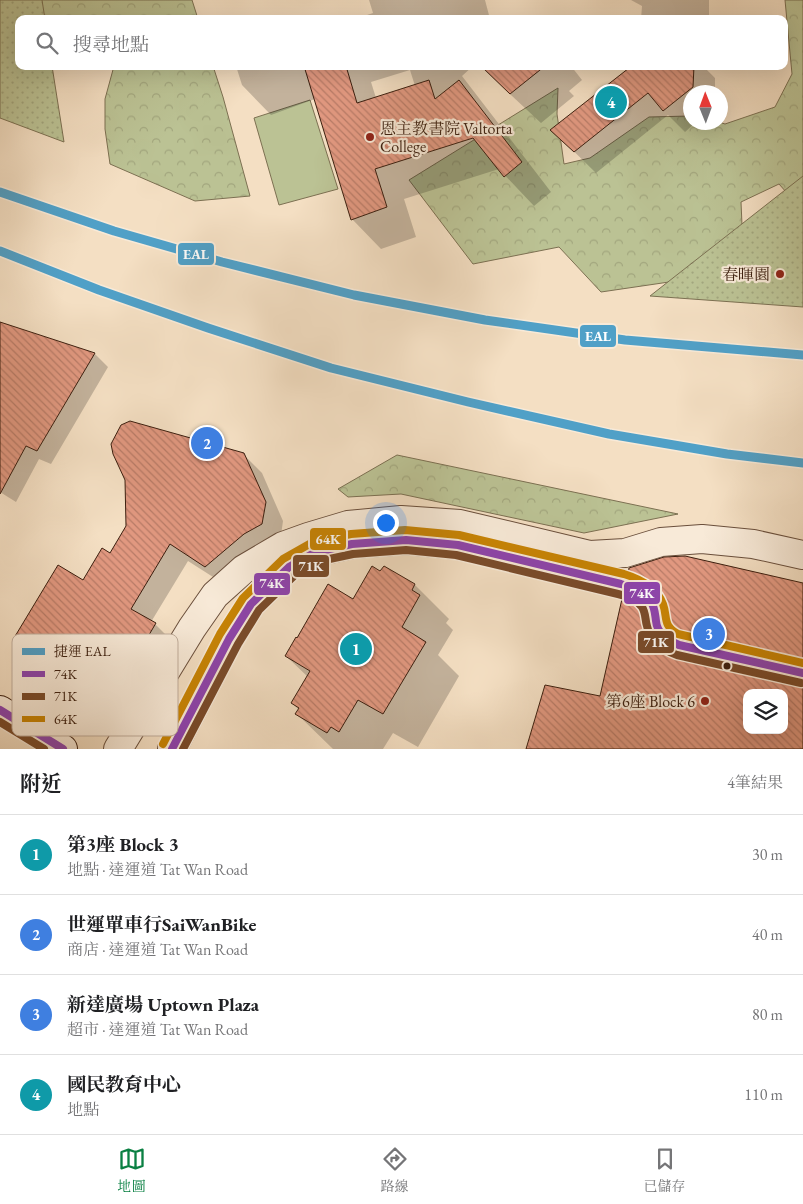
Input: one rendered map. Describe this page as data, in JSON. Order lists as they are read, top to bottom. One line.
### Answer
{"places":["恩主教書院 Valtorta College","春暉園","第6座 Block 6"],"lines":["metro line EAL","transit line 64K","transit line 74K","transit line 71K"],"legend":["捷運 EAL","74K","71K","64K"],"north":"top","page":{"search":"搜尋地點","pins":["4","2","3","1"],"heading":["附近","4筆結果"],"list":[{"mark":"1","name":"第3座 Block 3","note":"地點 · 達運道 Tat Wan Road","value":"30 m"},{"mark":"2","name":"世運單車行SaiWanBike","note":"商店 · 達運道 Tat Wan Road","value":"40 m"},{"mark":"3","name":"新達廣場 Uptown Plaza","note":"超市 · 達運道 Tat Wan Road","value":"80 m"},{"mark":"4","name":"國民教育中心","note":"地點","value":"110 m"}],"nav":["地圖","路線","已儲存"]}}
